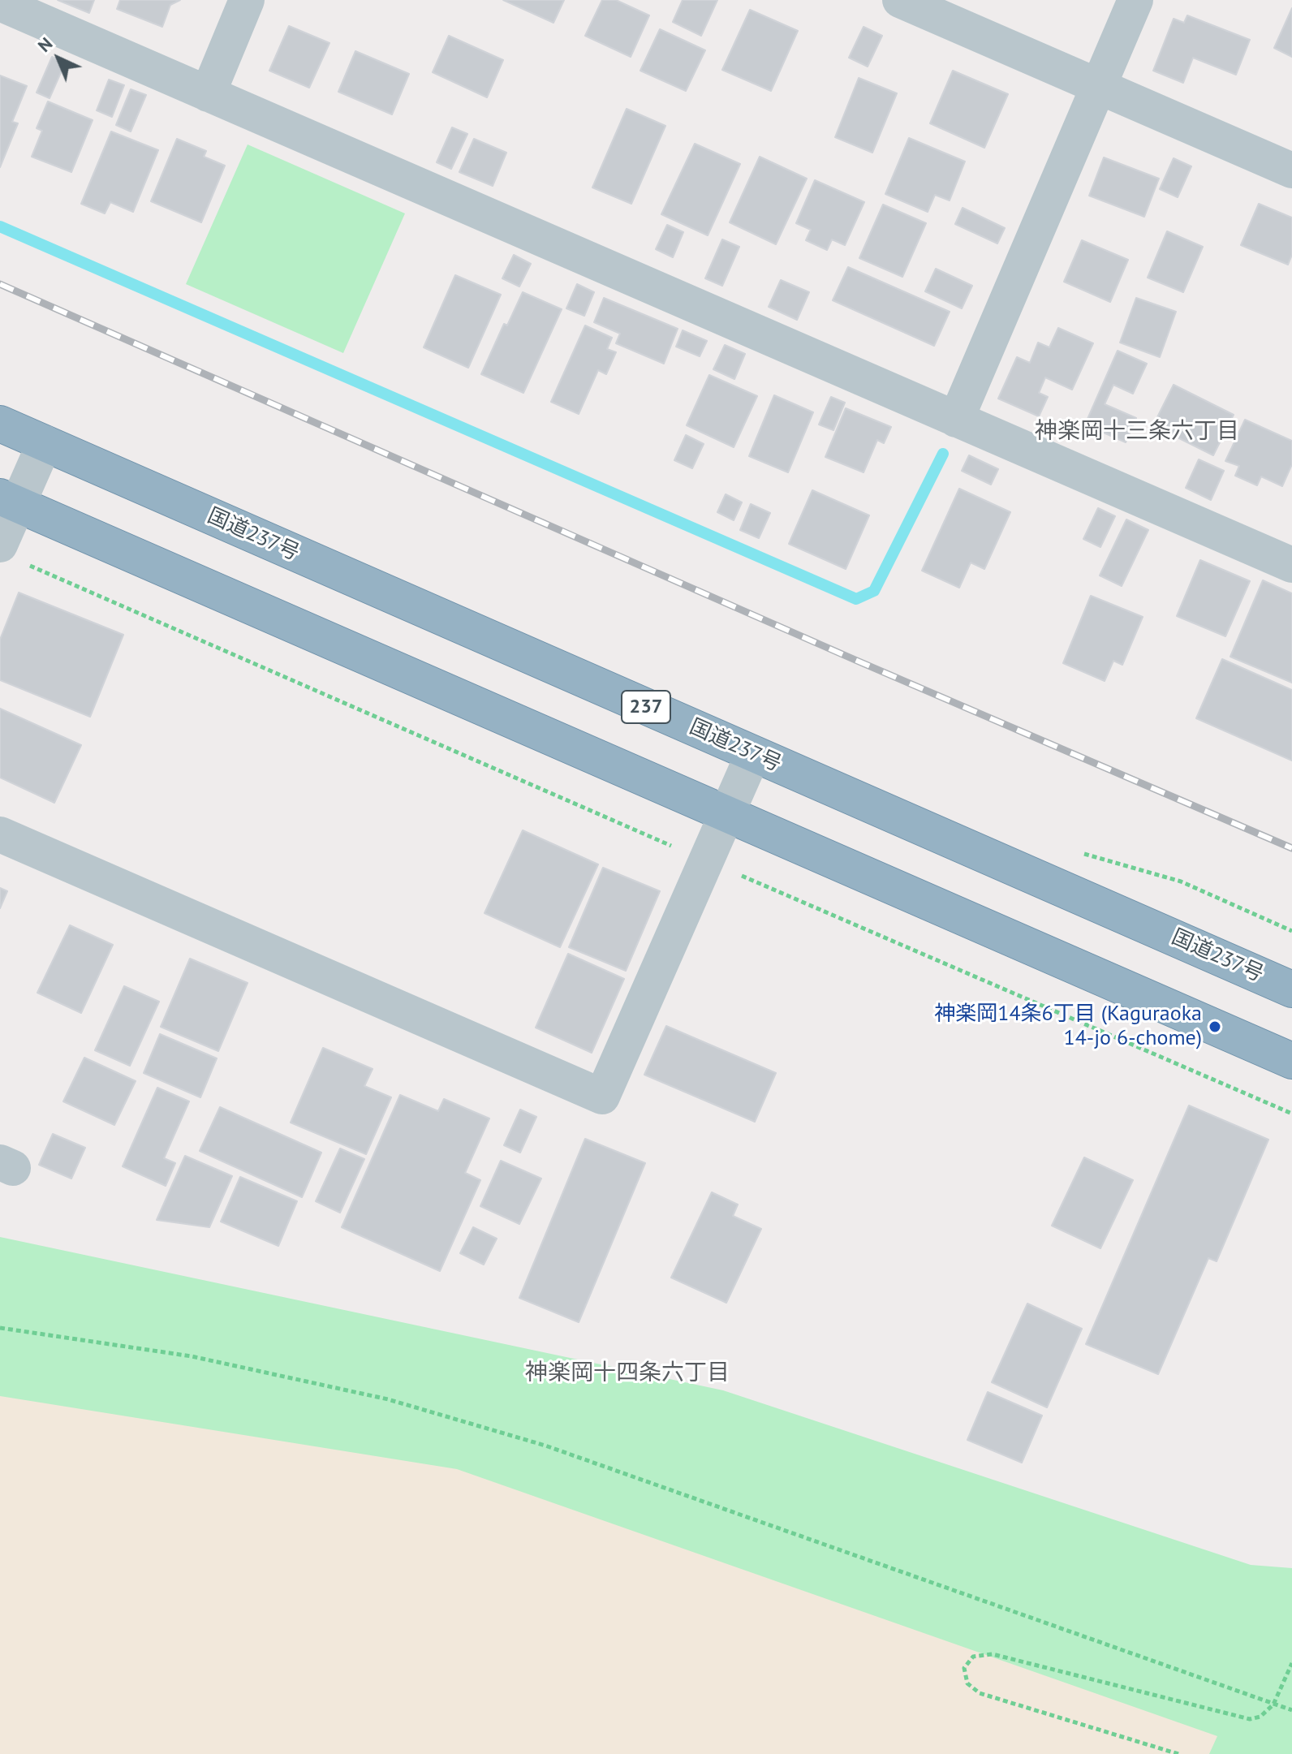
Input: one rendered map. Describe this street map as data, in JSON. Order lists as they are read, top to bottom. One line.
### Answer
{"streets":{"highway":["国道237号","237"]},"districts":["神楽岡十三条六丁目","神楽岡十四条六丁目"],"places":["神楽岡14条6丁目 (Kaguraoka 14-jo 6-chome)"],"north":"top left"}
